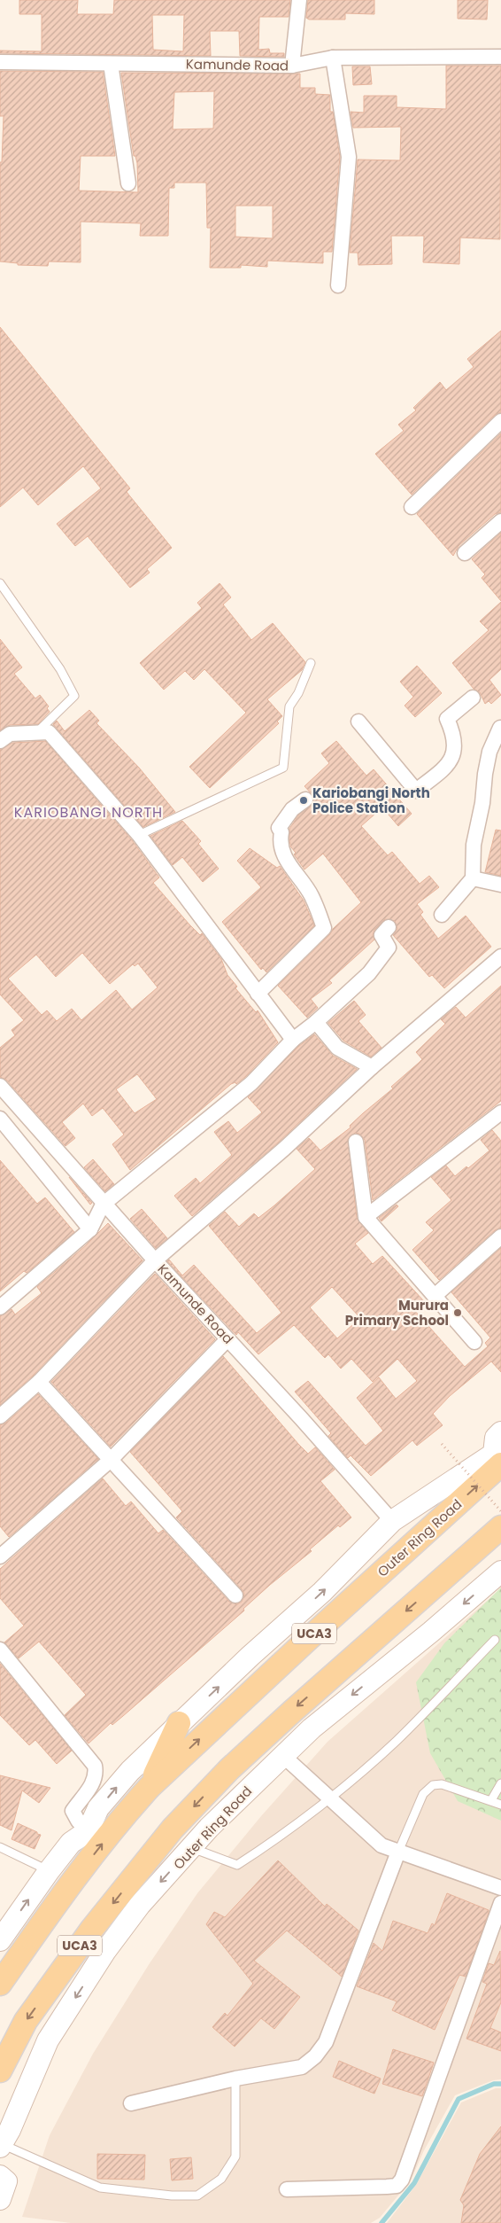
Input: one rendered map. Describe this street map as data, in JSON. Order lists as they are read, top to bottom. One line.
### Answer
{"streets":{"main road":["Outer Ring Road","UCA3"],"street":["Kamunde Road"]},"crossings":[["Kamunde Road","Outer Ring Road"]],"districts":["KARIOBANGI NORTH"],"places":["Kariobangi North Police Station","Murura Primary School"]}
